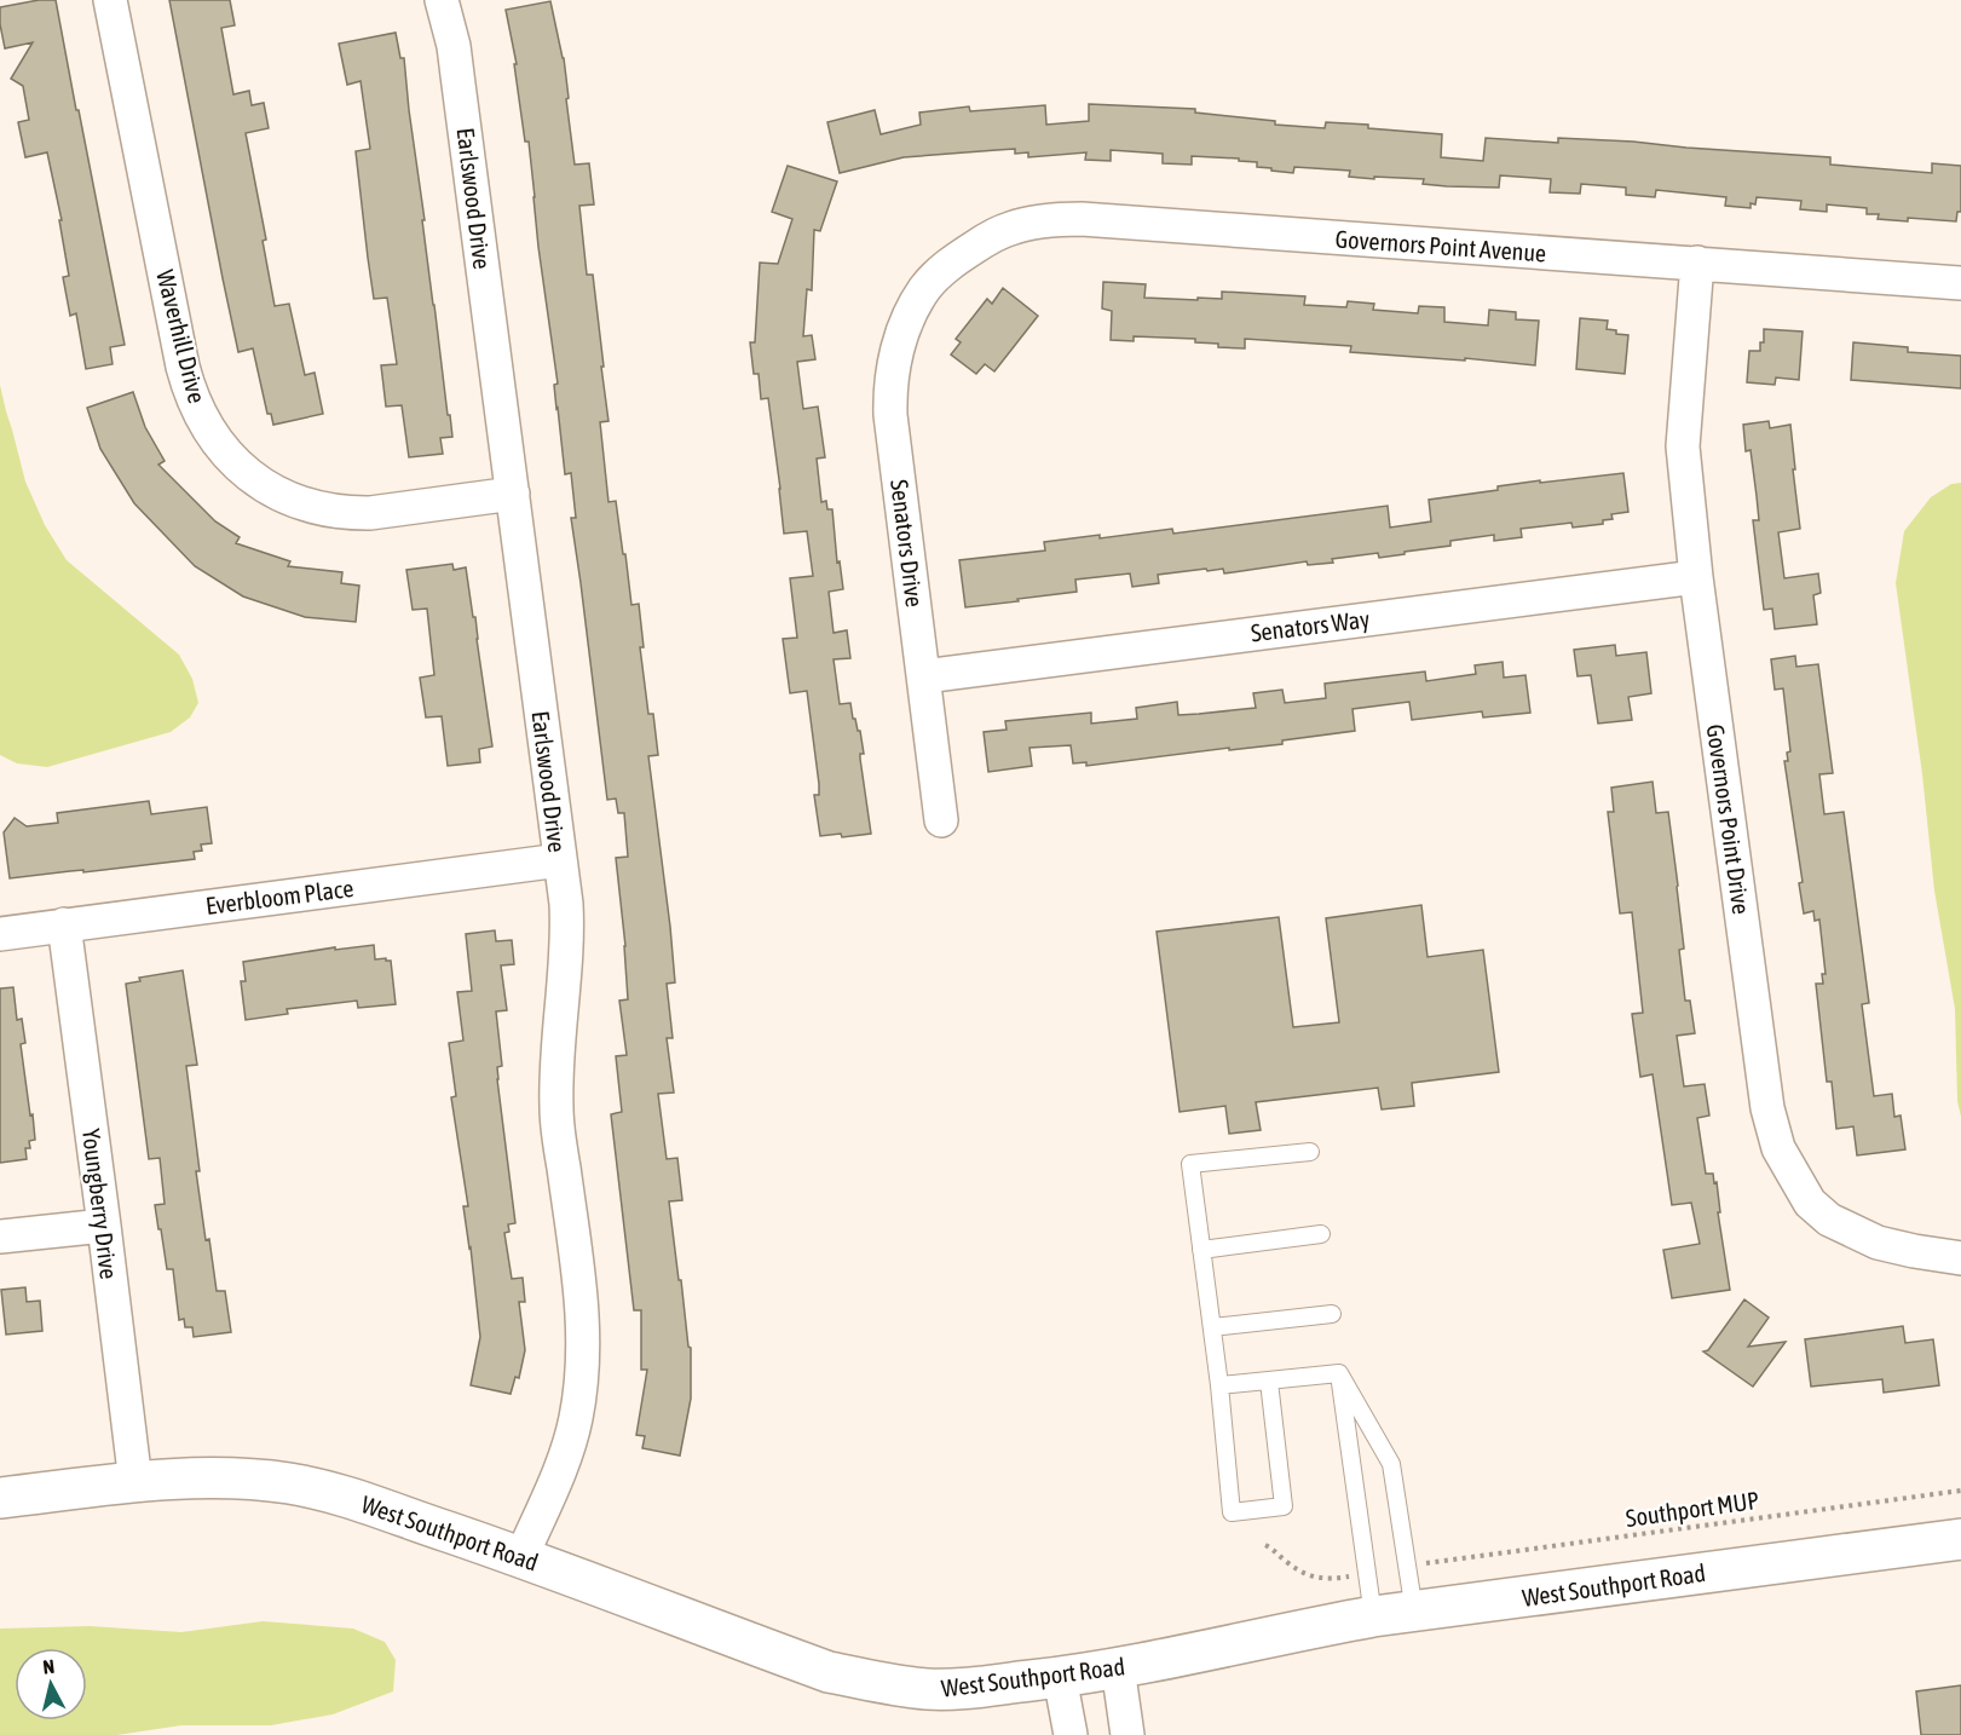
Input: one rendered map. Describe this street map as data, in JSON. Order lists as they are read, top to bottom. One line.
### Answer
{"streets":{"main road":["West Southport Road"],"street":["Earlswood Drive","Governors Point Avenue","Waverhill Drive","Senators Drive","Senators Way","Governors Point Drive","Everbloom Place","Youngberry Drive"],"path":["Southport MUP"]},"crossings":[["Earlswood Drive","Waverhill Drive"],["Earlswood Drive","Everbloom Place"],["Earlswood Drive","West Southport Road"],["Governors Point Avenue","Senators Drive"],["Governors Point Avenue","Governors Point Drive"],["Senators Drive","Senators Way"],["Senators Way","Governors Point Drive"],["Everbloom Place","Youngberry Drive"],["Youngberry Drive","West Southport Road"]],"north":"top"}
